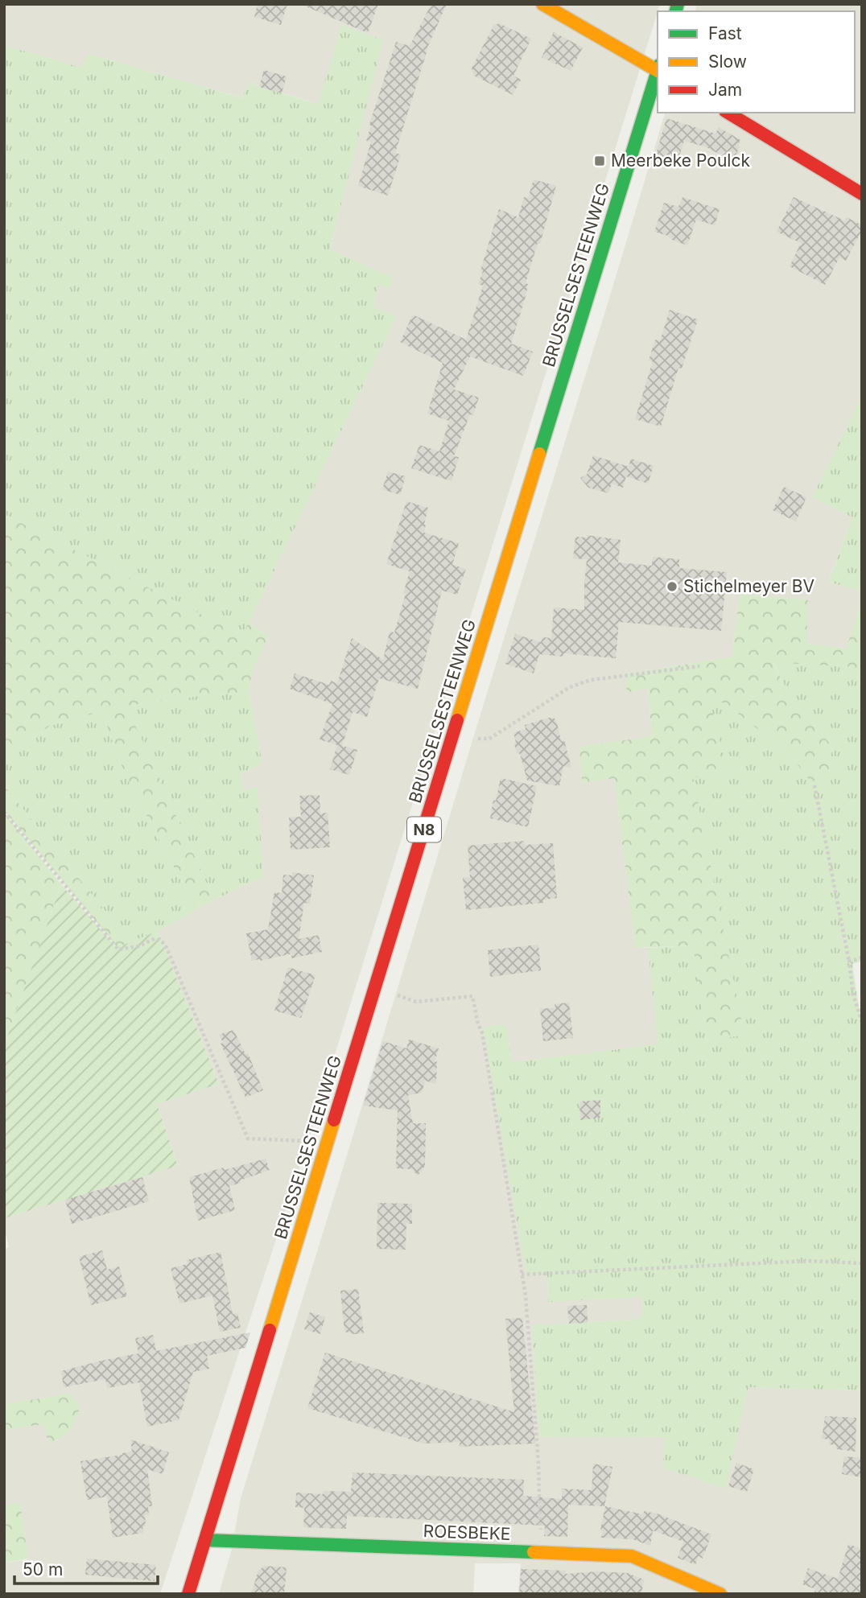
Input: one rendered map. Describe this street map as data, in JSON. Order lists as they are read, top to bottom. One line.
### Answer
{"streets":{"main road":["BRUSSELSESTEENWEG","N8","ROESBEKE"]},"crossings":[["BRUSSELSESTEENWEG","ROESBEKE"]],"places":{"transit":["Meerbeke Poulck"],"other":["Stichelmeyer BV"]},"legend":["Fast","Slow","Jam"],"scale_bar":"50 m"}
